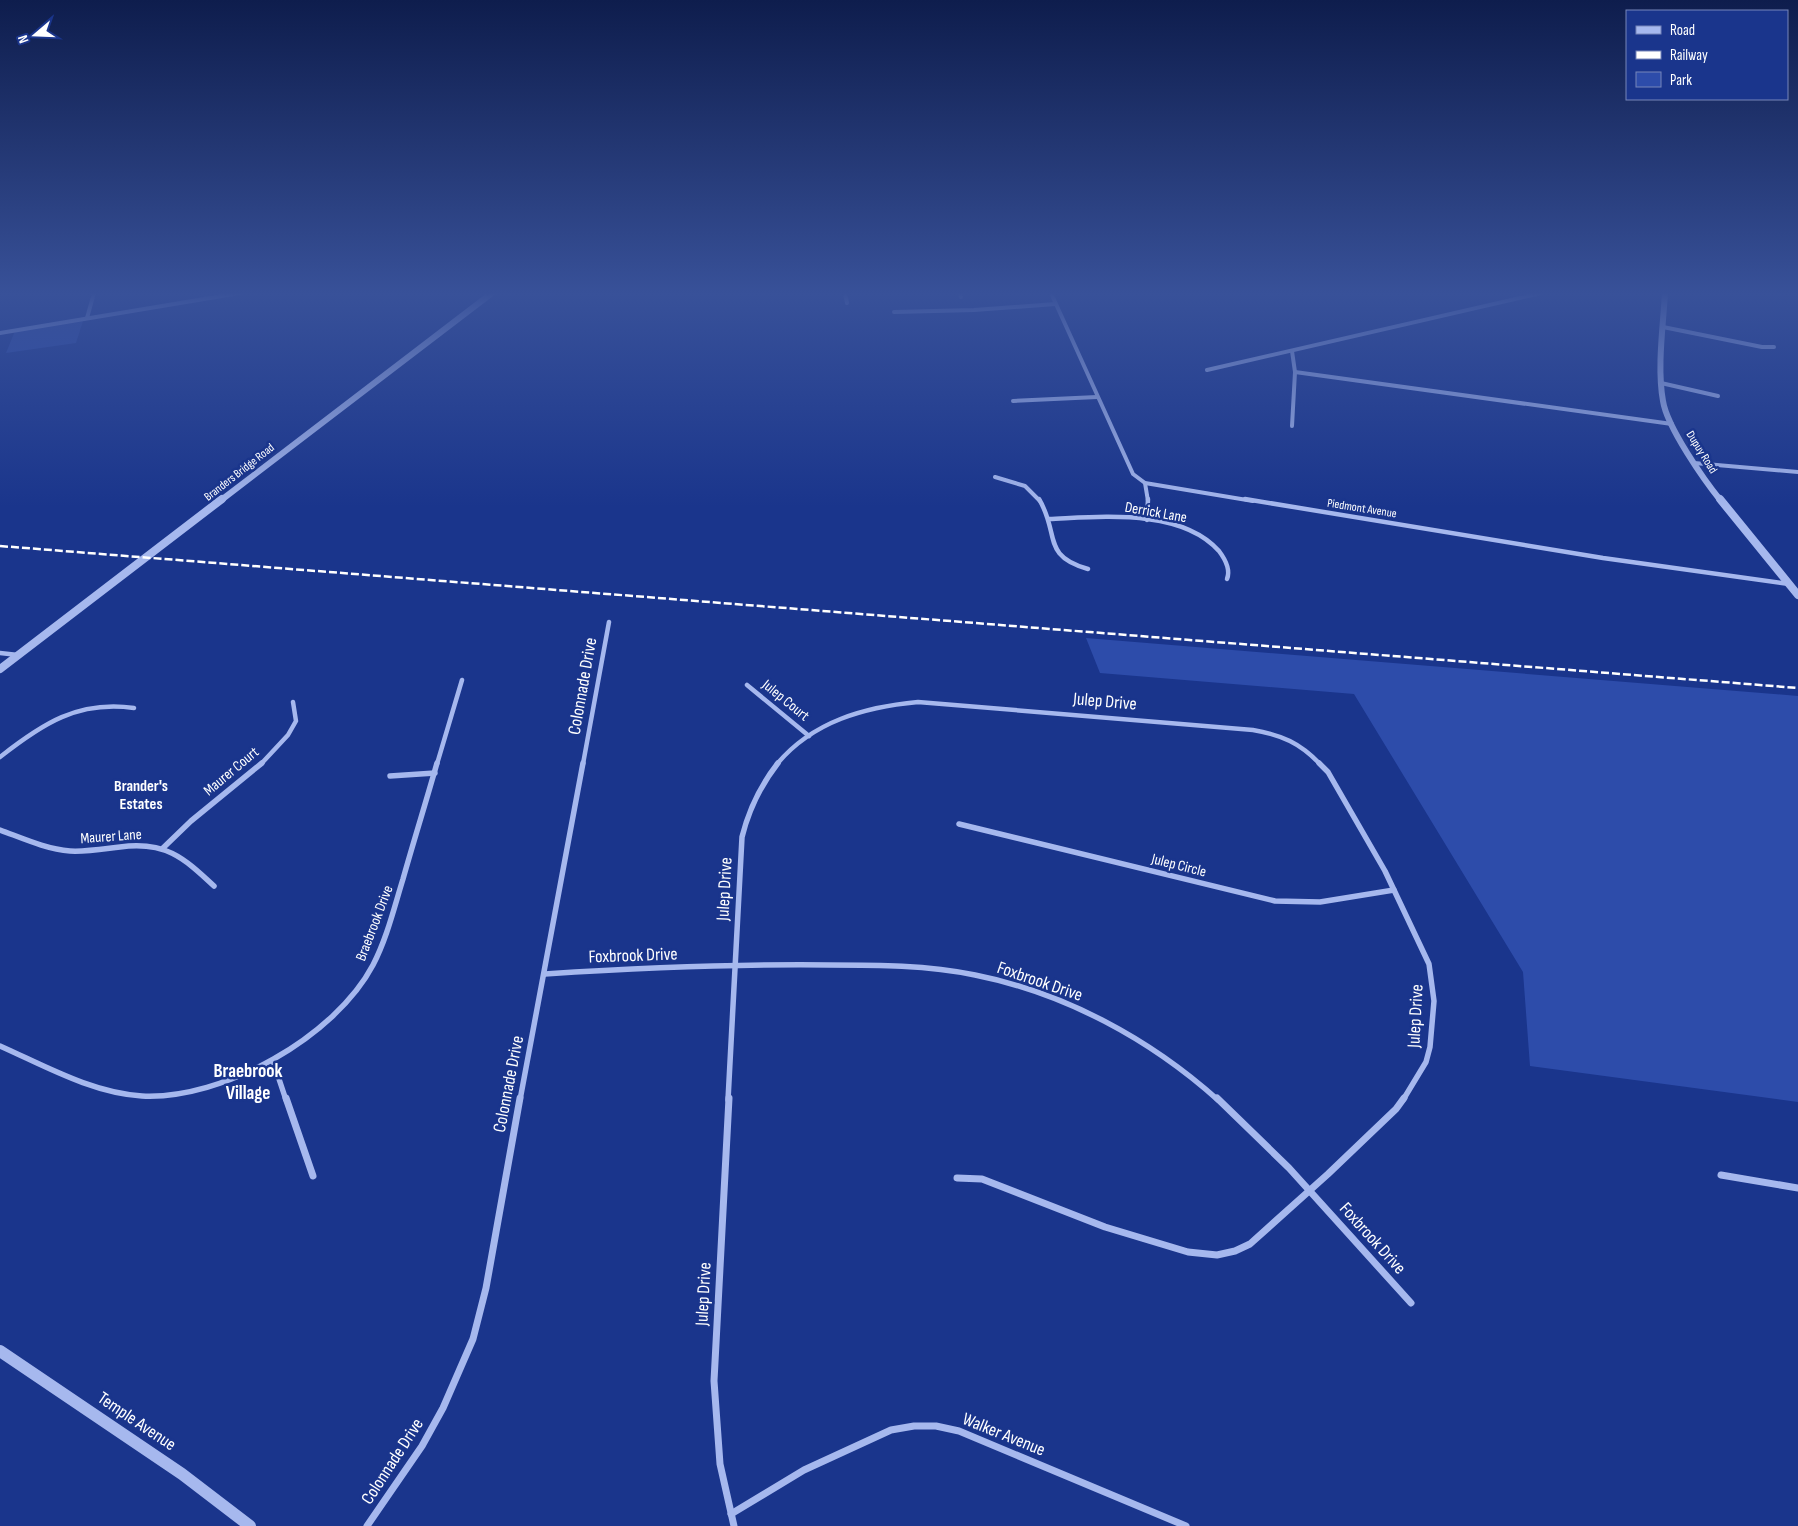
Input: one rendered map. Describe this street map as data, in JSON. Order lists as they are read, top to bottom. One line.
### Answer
{"streets":{"street":["Dupuy Road","Branders Bridge Road","Piedmont Avenue","Derrick Lane","Colonnade Drive","Julep Court","Julep Drive","Maurer Court","Maurer Lane","Julep Circle","Braebrook Drive","Foxbrook Drive","Temple Avenue","Walker Avenue"]},"crossings":[["Dupuy Road","Piedmont Avenue"],["Colonnade Drive","Foxbrook Drive"],["Julep Court","Julep Drive"],["Julep Drive","Julep Circle"],["Julep Drive","Foxbrook Drive"],["Julep Drive","Walker Avenue"],["Maurer Court","Maurer Lane"]],"districts":["Brander's Estates","Braebrook Village"],"legend":["Road","Railway","Park"],"north":"left"}
